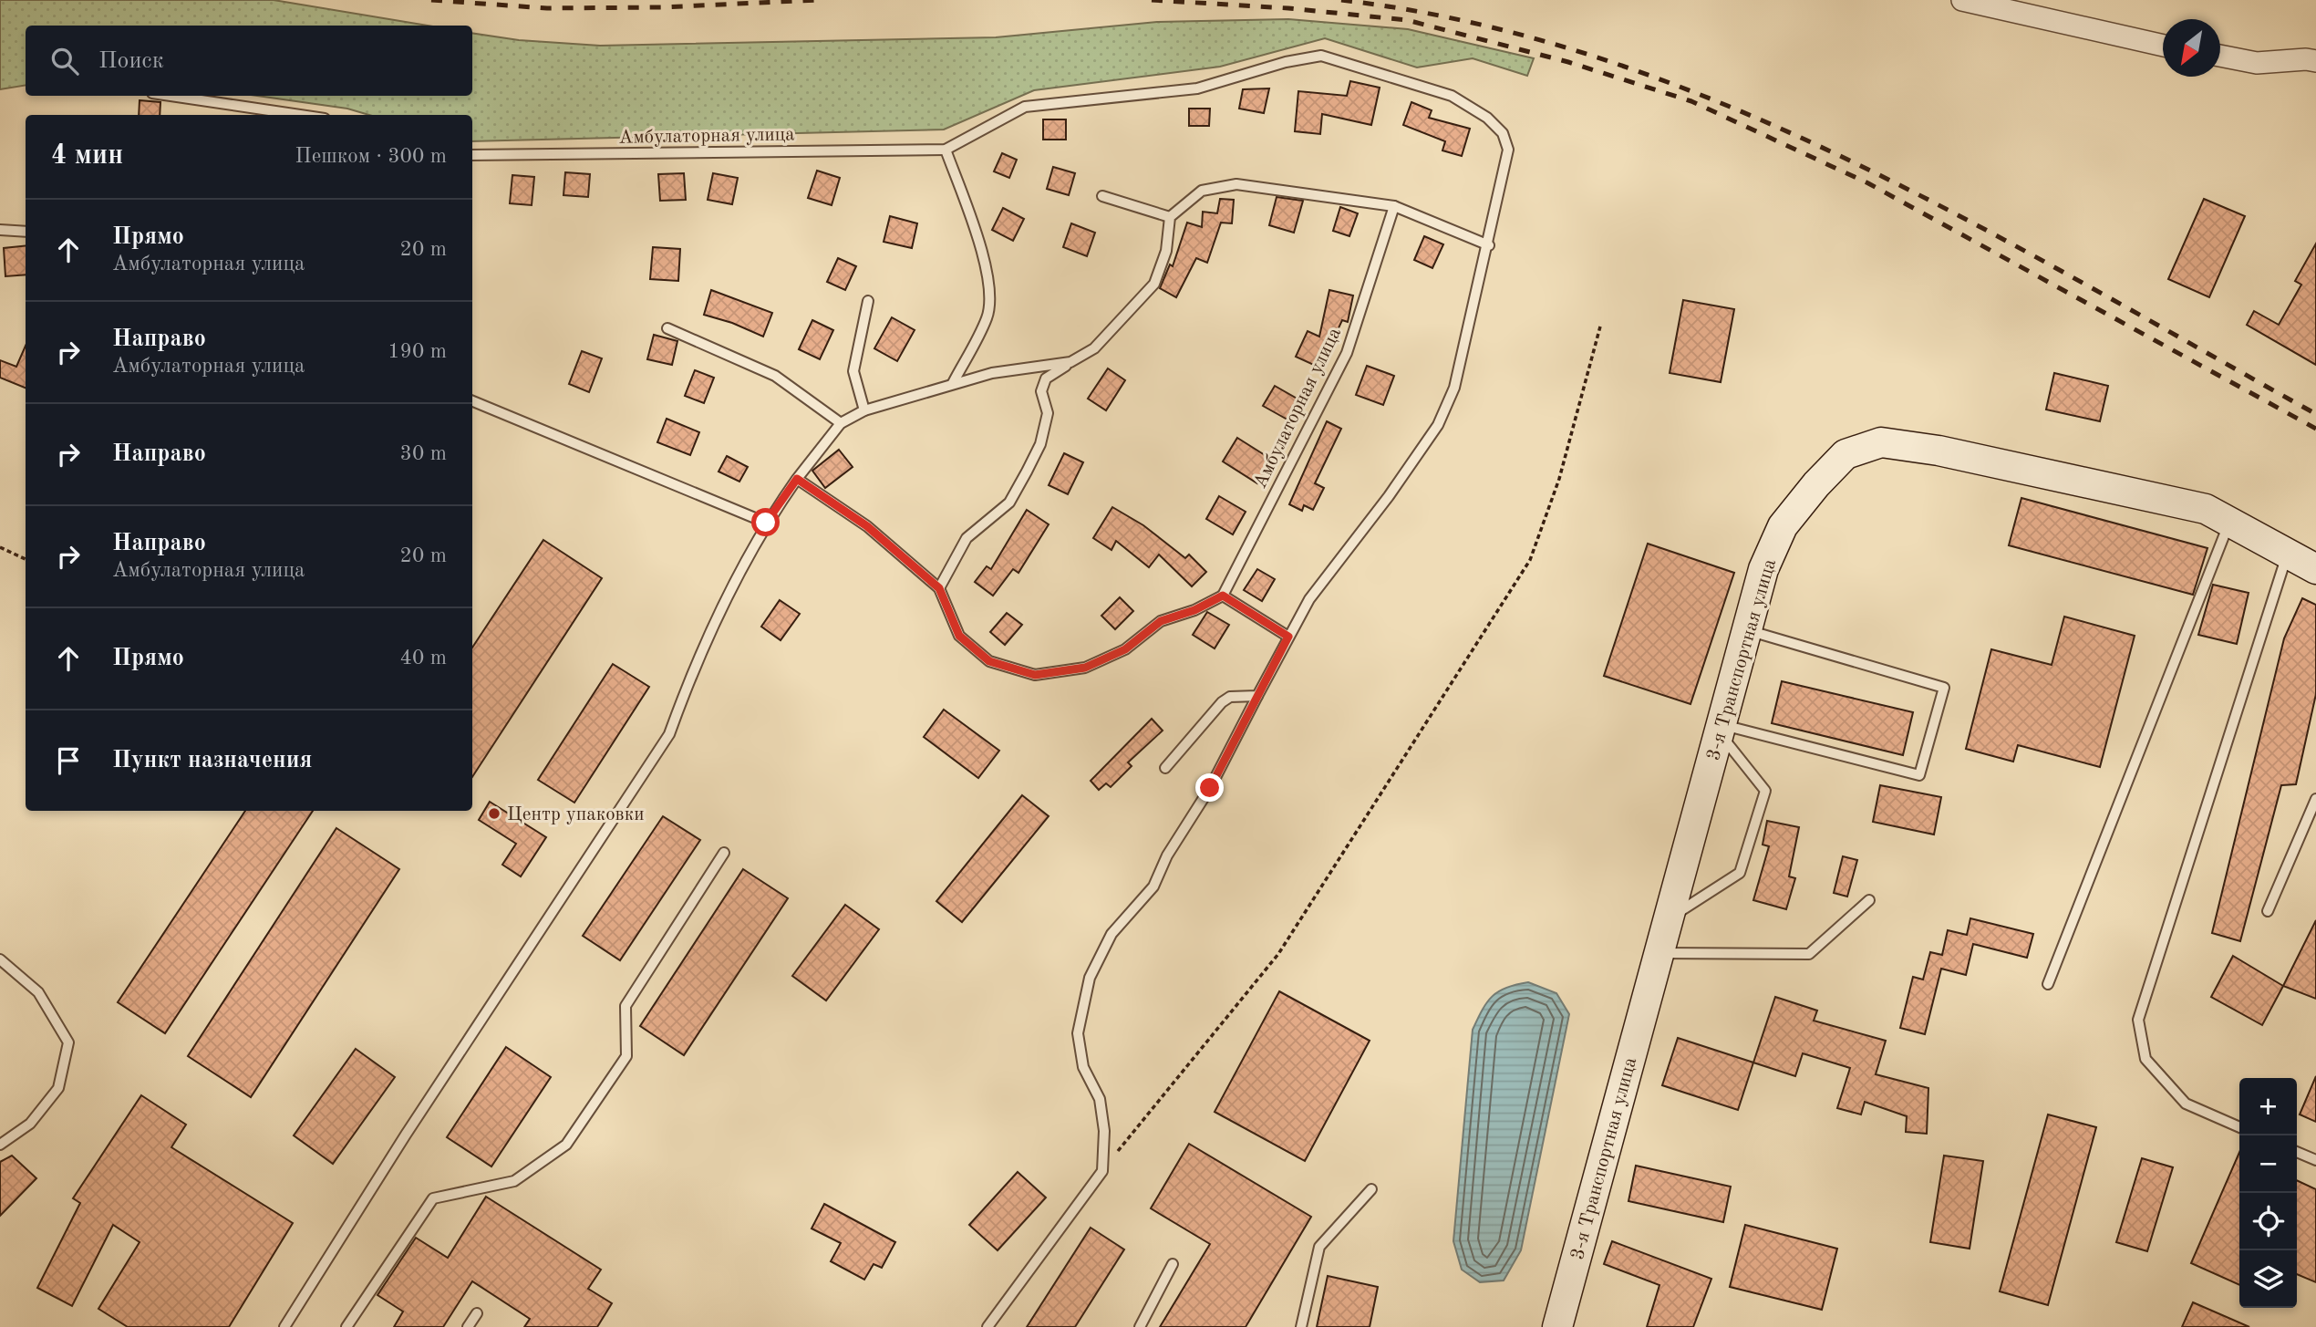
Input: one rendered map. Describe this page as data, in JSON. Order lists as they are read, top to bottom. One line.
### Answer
{"streets":{"street":["3-я Транспортная улица"],"lane":["Амбулаторная улица"]},"places":["Центр упаковки"],"north":"bottom left","page":{"search":"Поиск","heading":["4 мин","Пешком · 300 m"],"list":[["Прямо","Амбулаторная улица","20 m"],["Направо","Амбулаторная улица","190 m"],["Направо","30 m"],["Направо","Амбулаторная улица","20 m"],["Прямо","40 m"],"Пункт назначения"],"map_buttons":["+","−"]}}
